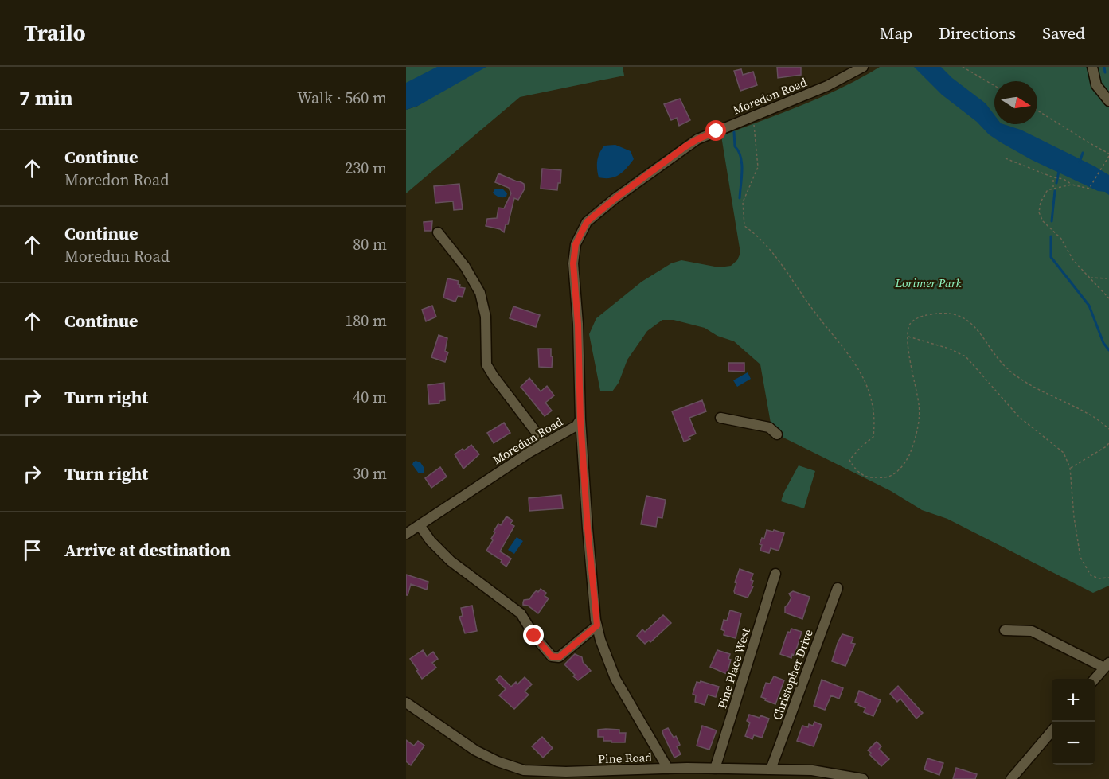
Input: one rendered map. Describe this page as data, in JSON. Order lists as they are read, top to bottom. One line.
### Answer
{"streets":{"street":["Moredon Road","Moredun Road","Pine Place West","Christopher Drive","Pine Road"]},"crossings":[["Moredon Road","Moredun Road"],["Pine Place West","Pine Road"],["Christopher Drive","Pine Road"]],"parks":["Lorimer Park"],"north":"right","page":{"header":"Trailo","nav":["Map","Directions","Saved"],"heading":["7 min","Walk · 560 m"],"list":[["Continue","Moredon Road","230 m"],["Continue","Moredun Road","80 m"],["Continue","180 m"],["Turn right","40 m"],["Turn right","30 m"],"Arrive at destination"],"map_buttons":["+","−"]}}
